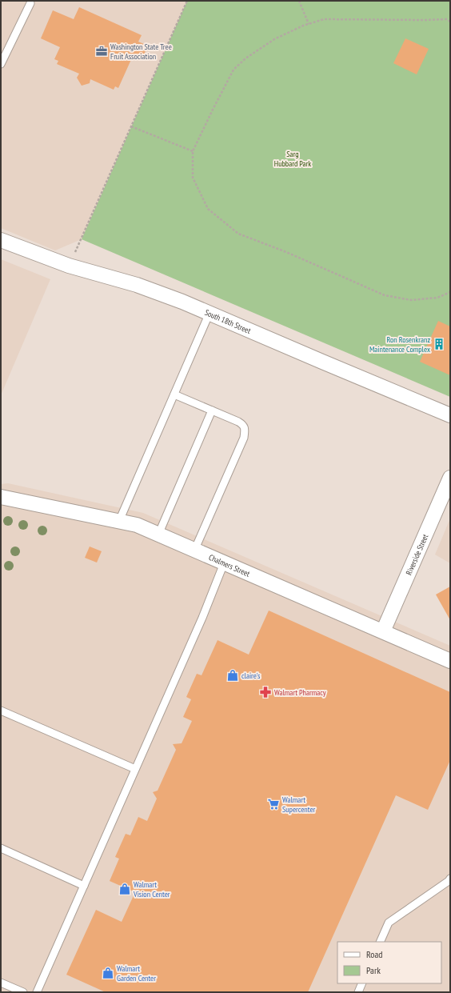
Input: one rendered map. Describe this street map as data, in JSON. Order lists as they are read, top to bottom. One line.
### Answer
{"streets":{"street":["South 18th Street","Riverside Street","Chalmers Street"]},"crossings":[["Riverside Street","Chalmers Street"]],"parks":["Sarg Hubbard Park"],"places":{"office":["Washington State Tree Fruit Association"],"building":["Ron Rosenkranz Maintenance Complex"],"shop":["claire's","Walmart Vision Center","Walmart Garden Center"],"pharmacy":["Walmart Pharmacy"],"supermarket":["Walmart Supercenter"]},"legend":["Road","Park"]}
